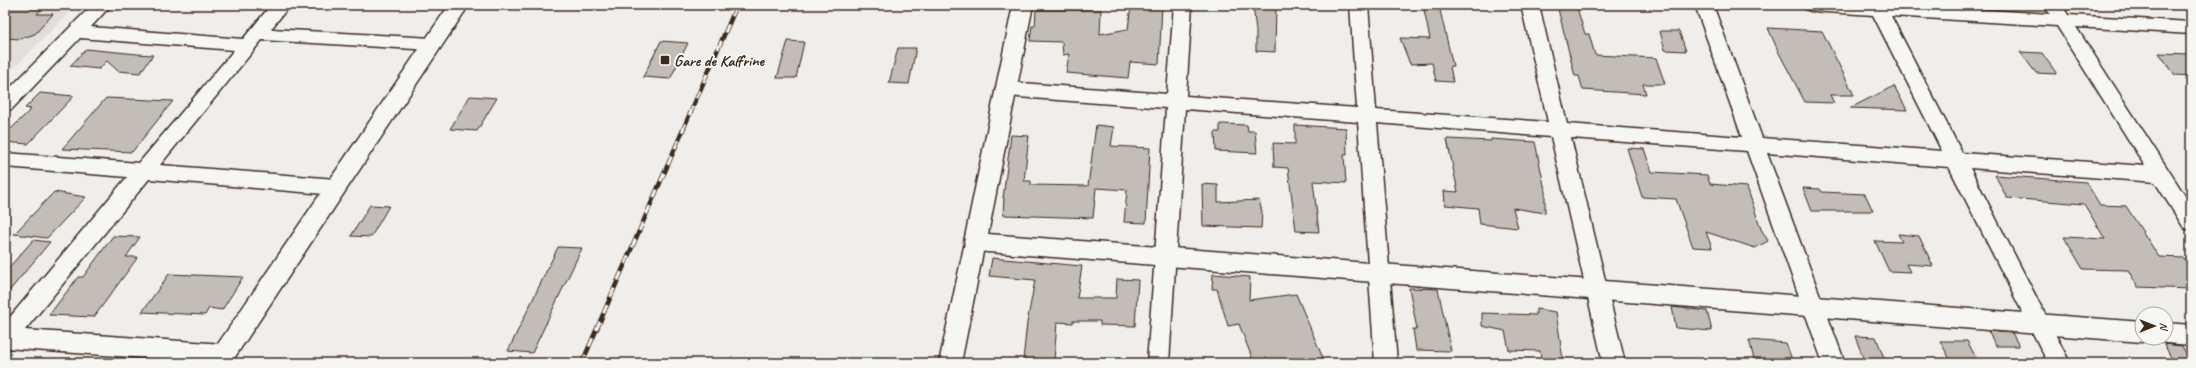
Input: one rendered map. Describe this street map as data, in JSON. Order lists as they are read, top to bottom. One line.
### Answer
{"places":{"transit":["Gare de Kaffrine"]},"north":"right"}
